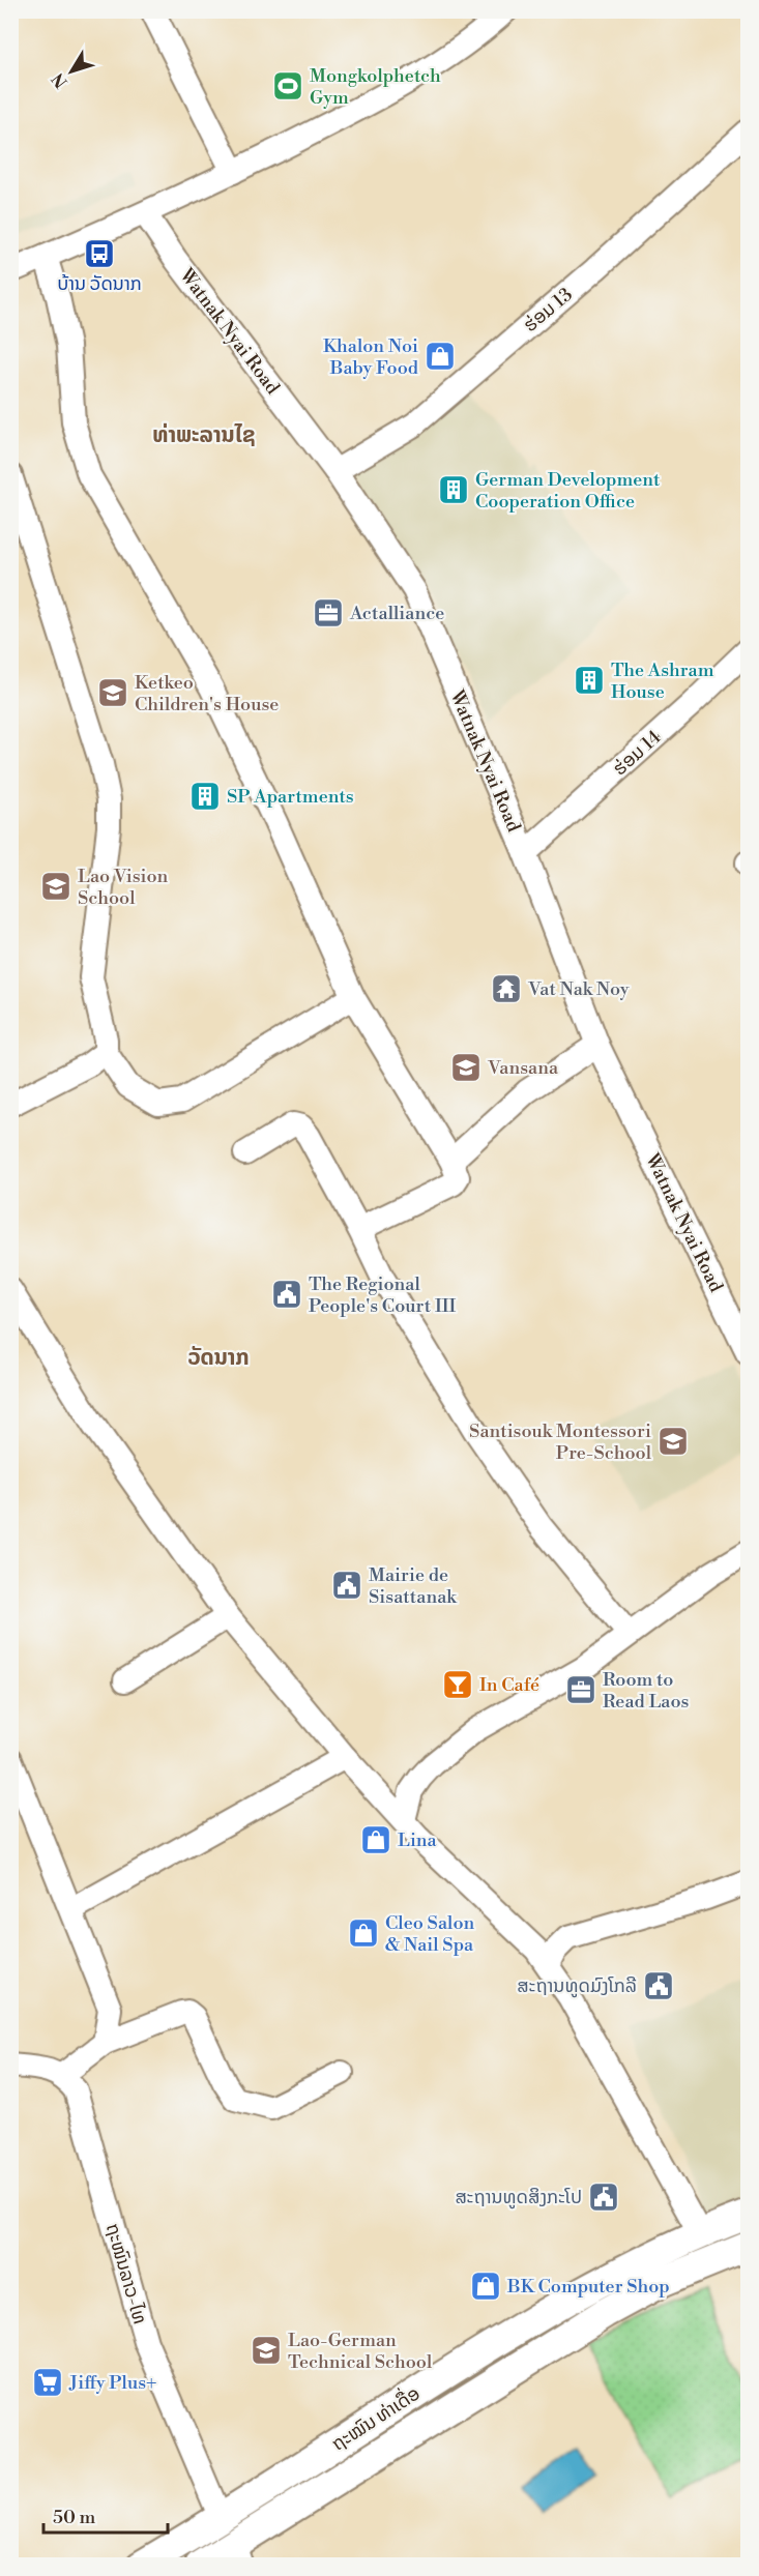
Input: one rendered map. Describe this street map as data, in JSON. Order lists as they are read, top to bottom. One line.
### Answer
{"streets":{"main road":["ຖະໝົນ ທ່າເດື່ອ"],"street":["ຮ່ອມ 13","Watnak Nyai Road","ຮ່ອມ 14","ຖະໜົນລາວ-ໄທ"]},"crossings":[["ຮ່ອມ 13","Watnak Nyai Road"],["Watnak Nyai Road","ຮ່ອມ 14"],["ຖະໜົນລາວ-ໄທ","ຖະໝົນ ທ່າເດື່ອ"]],"districts":["ທ່າພະລານໄຊ","ວັດນາກ"],"places":{"sports":["Mongkolphetch Gym"],"bus stop":["ບ້ານ ວັດນາກ"],"shop":["Khalon Noi Baby Food","Lina","Cleo Salon & Nail Spa","BK Computer Shop"],"building":["German Development Cooperation Office","The Ashram House","SP Apartments"],"office":["Actalliance","Room to Read Laos"],"school or university":["Ketkeo Children's House","Lao Vision School","Vansana","Santisouk Montessori Pre-School","Lao-German Technical School"],"temple":["Vat Nak Noy"],"public building":["The Regional People's Court III","Mairie de Sisattanak","ສະຖານທູດມົງໂກລີ","ສະຖານທູດສິງກະໂປ"],"bar":["In Café"],"supermarket":["Jiffy Plus+"]},"scale_bar":"50 m","north":"bottom left"}
